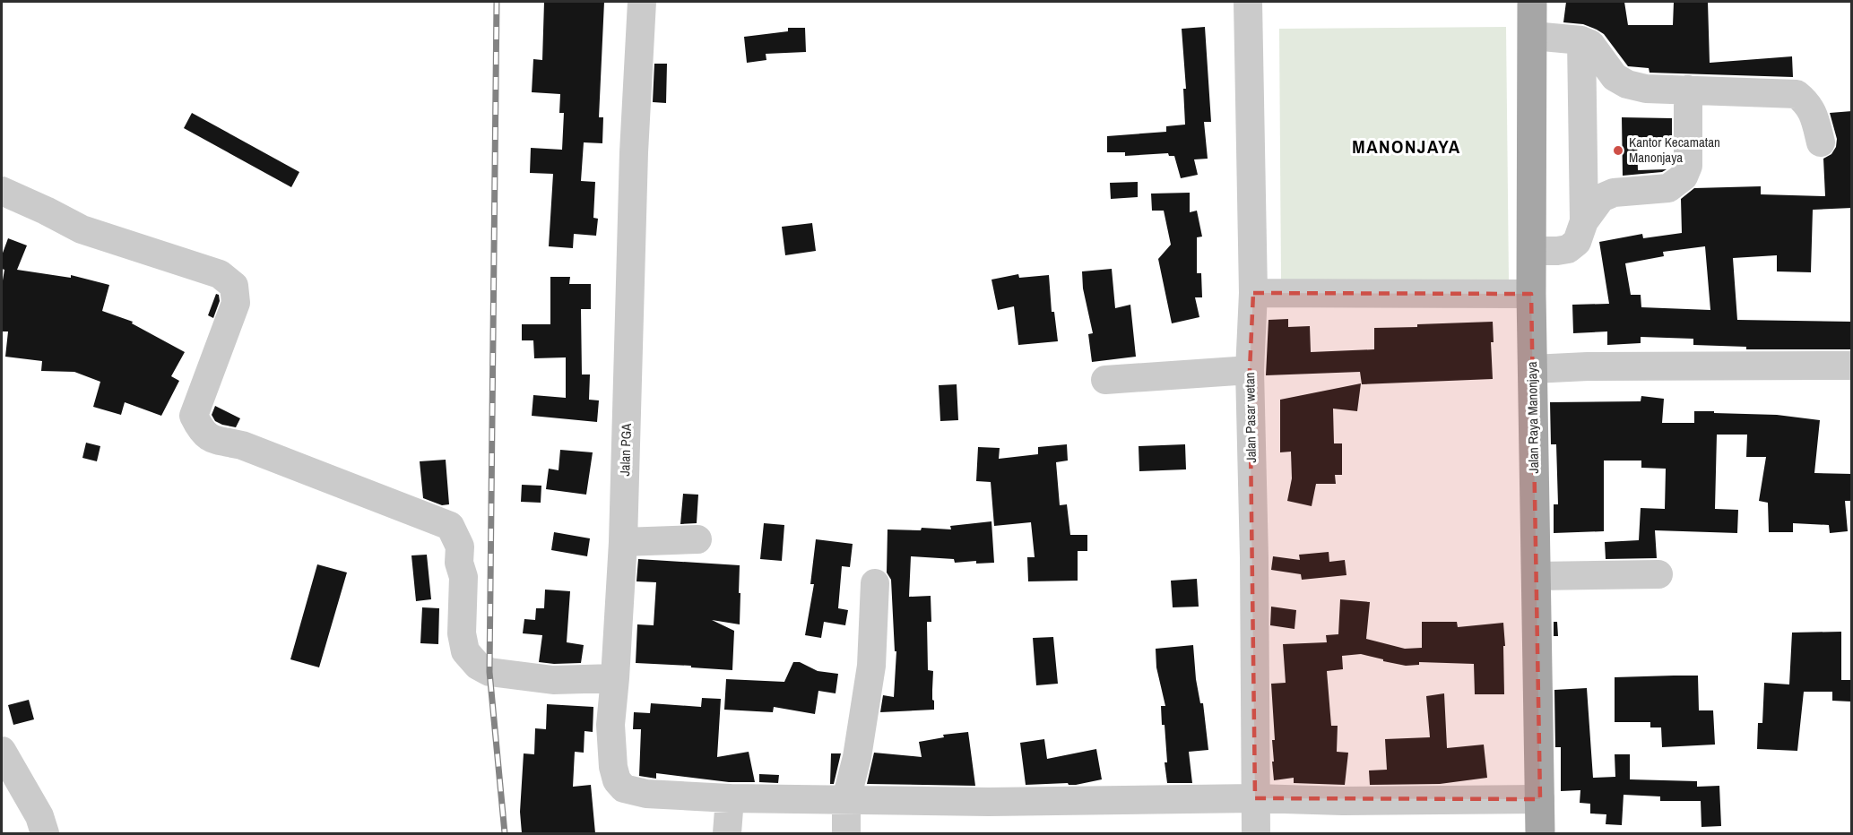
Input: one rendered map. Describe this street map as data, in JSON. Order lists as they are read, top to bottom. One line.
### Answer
{"streets":{"main road":["Jalan Raya Manonjaya"],"street":["Jalan Pasar wetan","Jalan PGA"]},"districts":["MANONJAYA"],"places":["Kantor Kecamatan Manonjaya"]}
